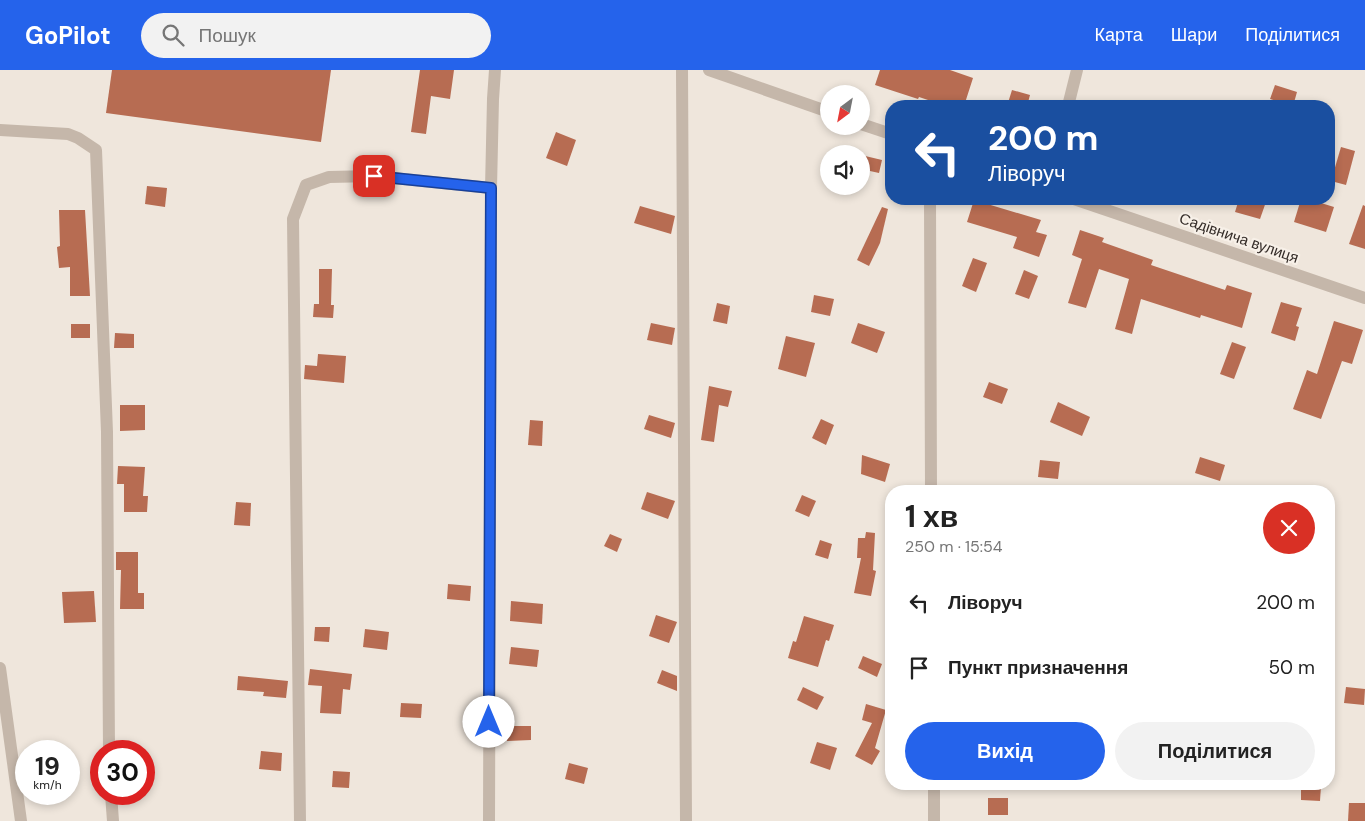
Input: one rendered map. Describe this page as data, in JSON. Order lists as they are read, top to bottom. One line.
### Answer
{"streets":{"street":["Садівнича вулиця"]},"north":"bottom left","page":{"header":"GoPilot","search":"Пошук","nav":["Карта","Шари","Поділитися"],"turn":["200 m","Ліворуч"],"heading":["1 хв","250 m · 15:54"],"list":[{"name":"Ліворуч","value":"200 m"},{"name":"Пункт призначення","value":"50 m"}],"buttons":["Вихід","Поділитися"],"speed":"19 km/h","limit":"30"}}
